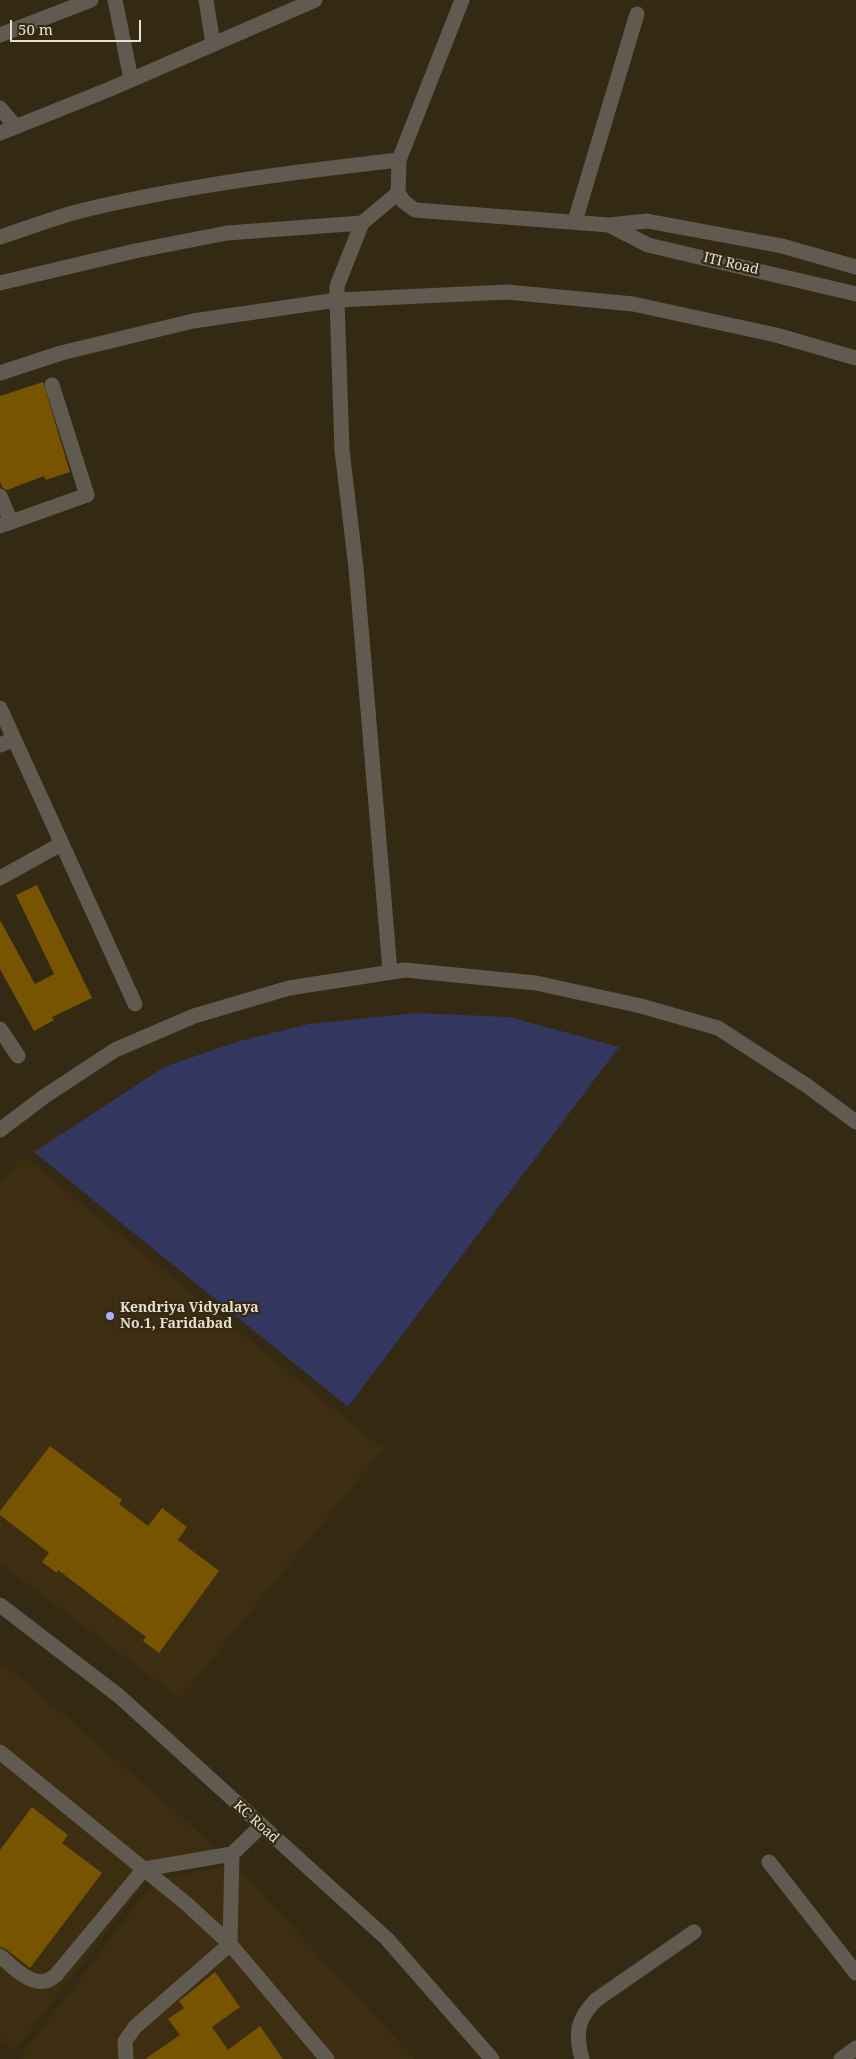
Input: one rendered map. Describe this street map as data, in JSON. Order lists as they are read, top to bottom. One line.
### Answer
{"streets":{"street":["ITI Road","KC Road"]},"places":["Kendriya Vidyalaya No.1, Faridabad"],"scale_bar":"50 m"}
